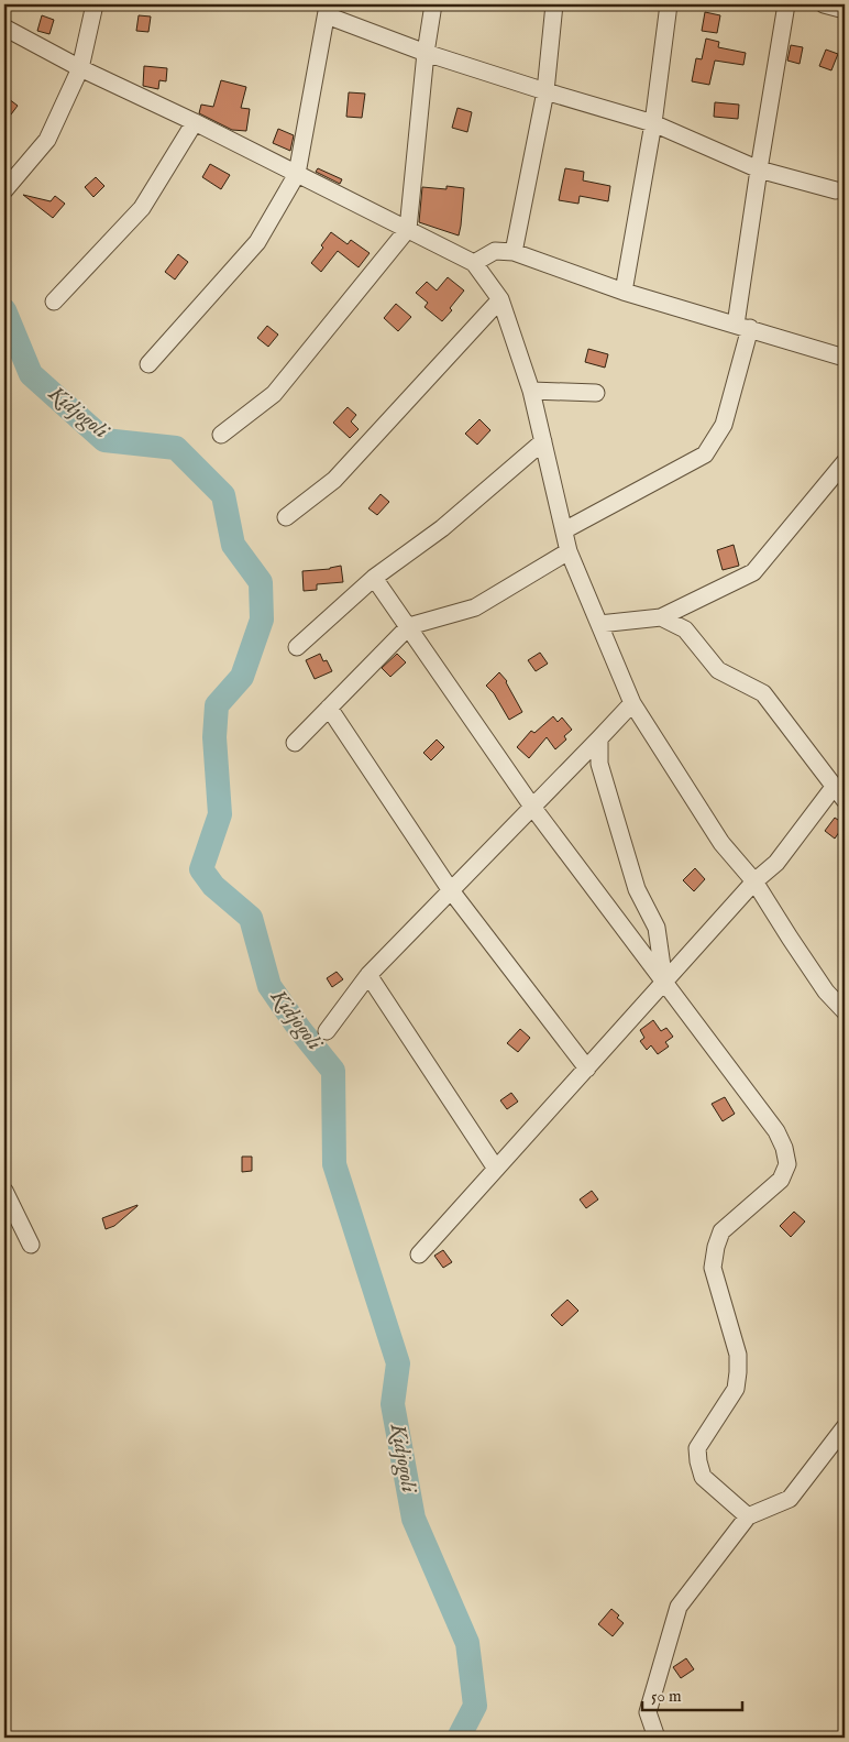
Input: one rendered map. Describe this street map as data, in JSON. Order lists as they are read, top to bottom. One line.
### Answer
{"water":["Kidjogoli"],"scale_bar":"50 m"}
